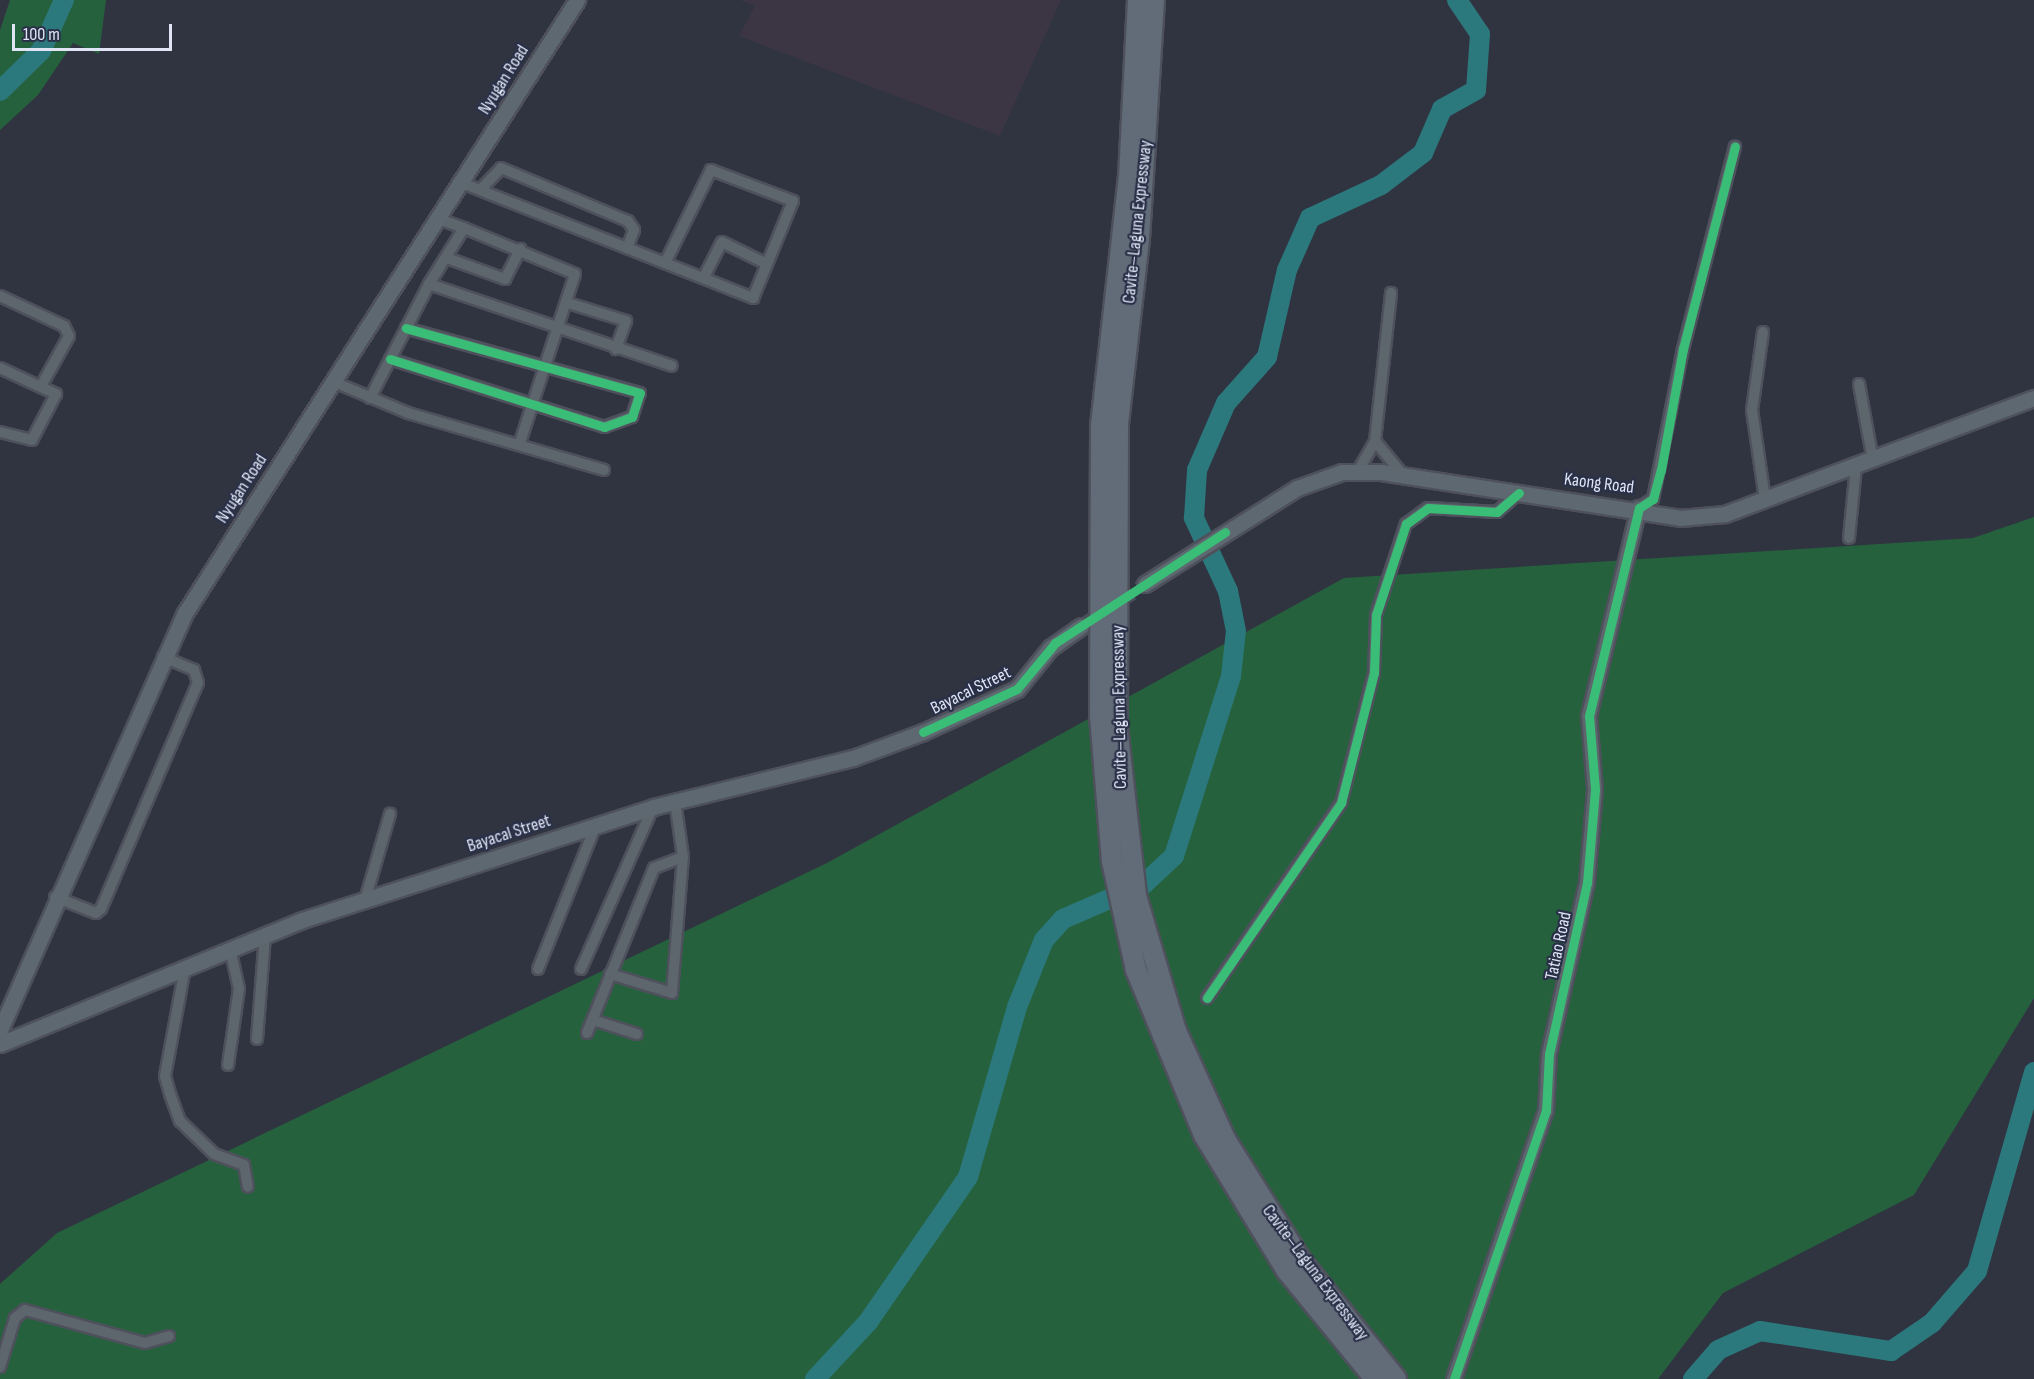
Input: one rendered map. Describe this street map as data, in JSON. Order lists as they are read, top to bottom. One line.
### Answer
{"streets":{"highway":["Cavite–Laguna Expressway"],"main road":["Nyugan Road","Kaong Road","Bayacal Street"],"street":["Tatiao Road"]},"crossings":[["Kaong Road","Tatiao Road"]],"scale_bar":"100 m"}
